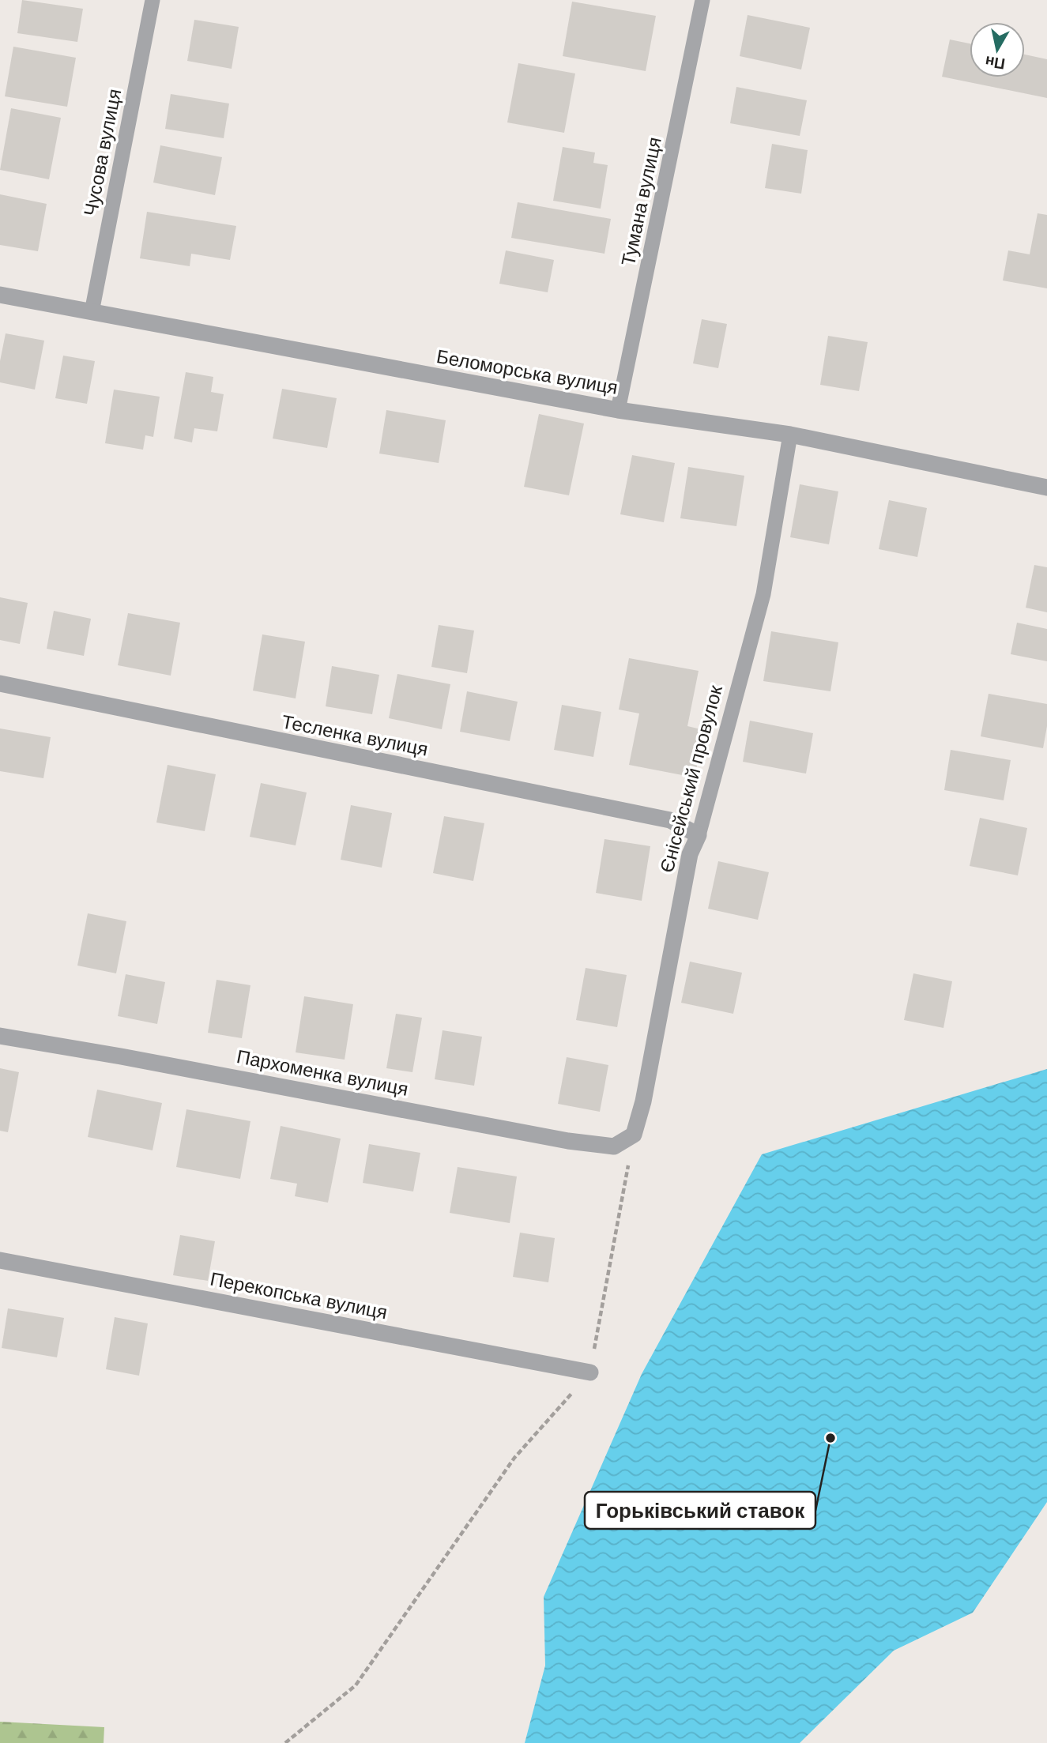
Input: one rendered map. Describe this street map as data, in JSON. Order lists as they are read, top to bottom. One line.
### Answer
{"streets":{"street":["Беломорська вулиця","Тесленка вулиця","Єнісейський провулок","Пархоменка вулиця","Перекопська вулиця"],"lane":["Чусова вулиця","Тумана вулиця"]},"crossings":[["Чусова вулиця","Беломорська вулиця"],["Тумана вулиця","Беломорська вулиця"],["Беломорська вулиця","Єнісейський провулок"],["Тесленка вулиця","Єнісейський провулок"],["Єнісейський провулок","Пархоменка вулиця"]],"places":["Горьківський ставок"],"north":"bottom"}
